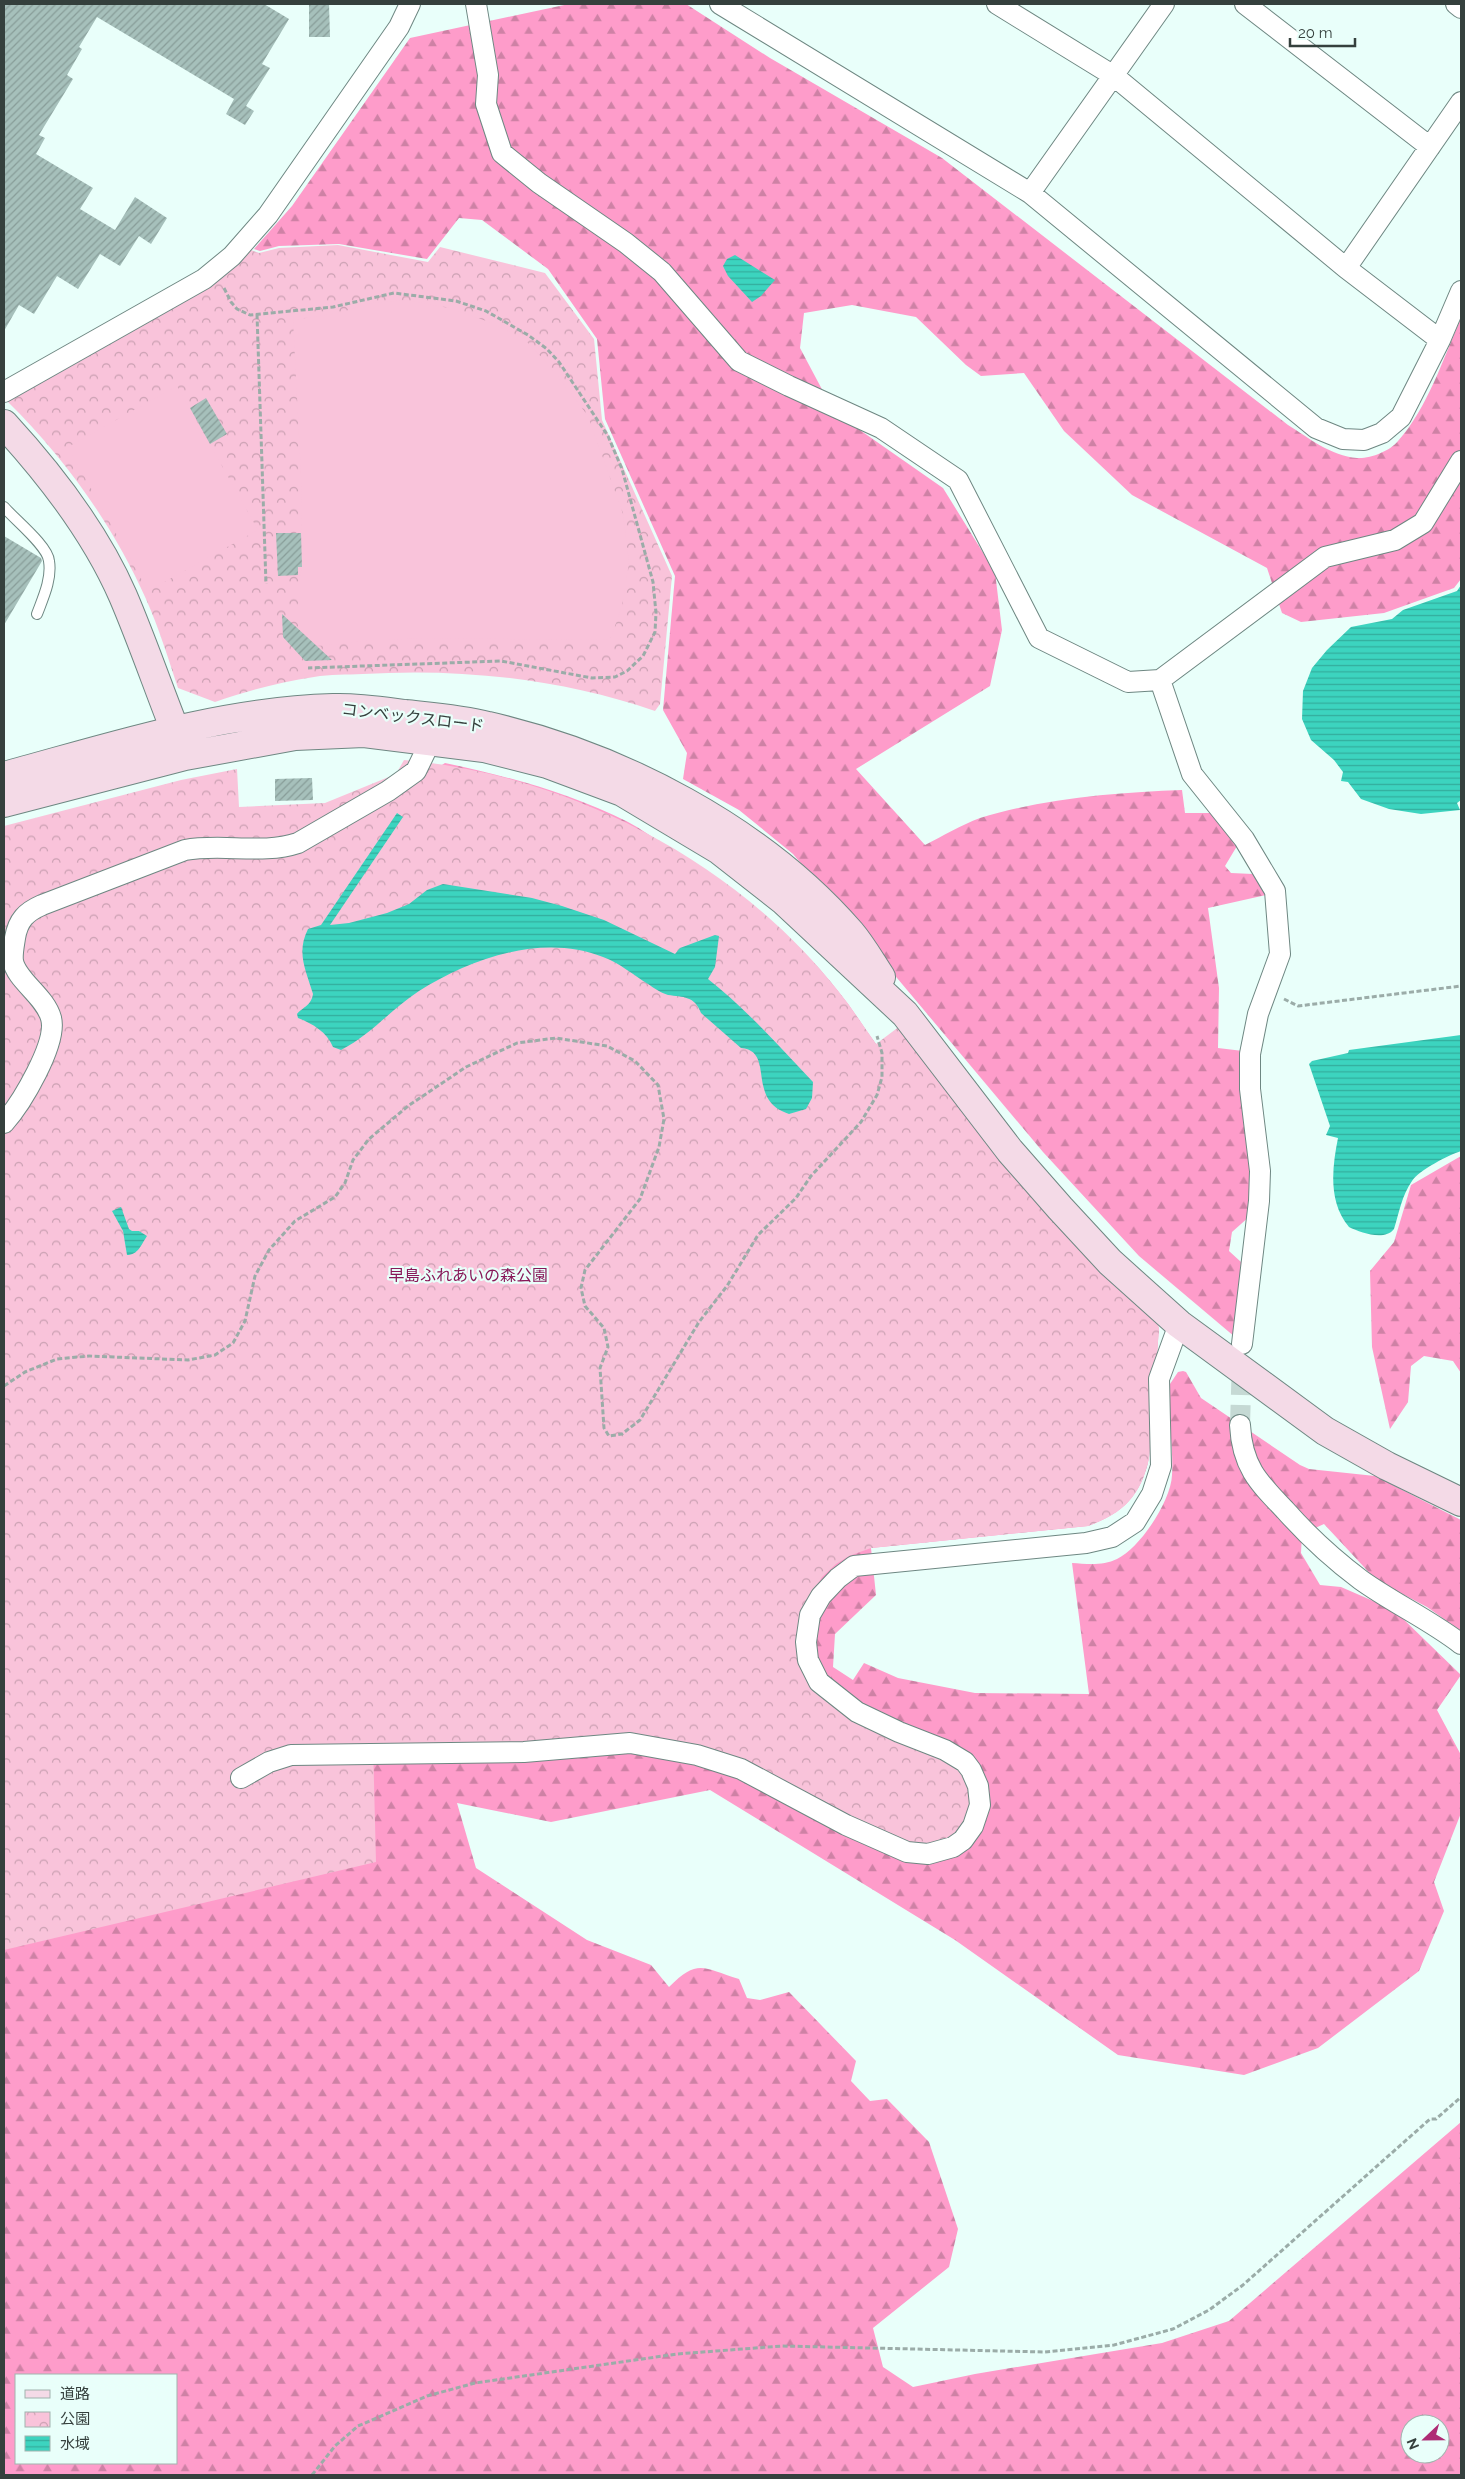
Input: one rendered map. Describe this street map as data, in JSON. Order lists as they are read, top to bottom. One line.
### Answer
{"streets":{"street":["コンベックスロード"]},"parks":["早島ふれあいの森公園"],"legend":["道路","公園","水域"],"scale_bar":"20 m","north":"left"}
